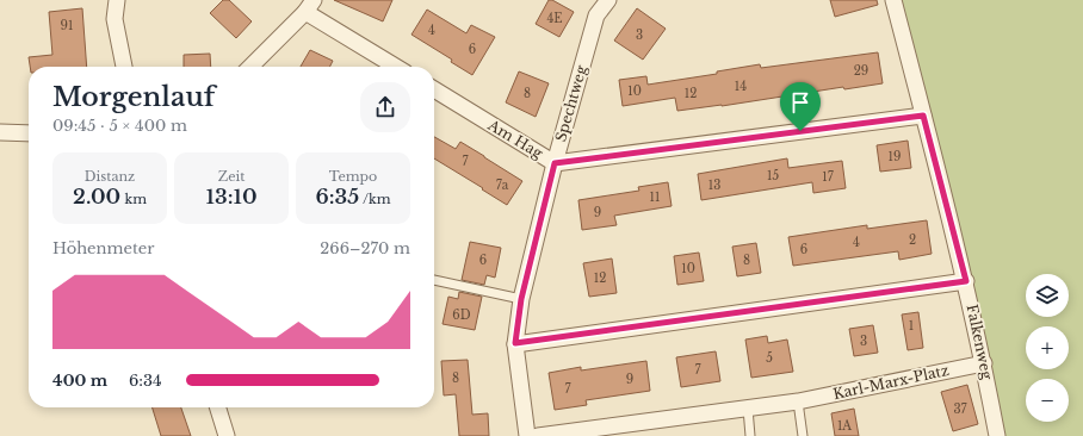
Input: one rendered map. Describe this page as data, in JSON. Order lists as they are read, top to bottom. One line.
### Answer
{"streets":{"street":["Spechtweg","Am Hag","Falkenweg","Karl-Marx-Platz"]},"crossings":[["Spechtweg","Am Hag"],["Am Hag","Falkenweg"],["Falkenweg","Karl-Marx-Platz"]],"house_numbers":["4E","91","4","3","6","29","14","10","8","12","19","7","15","17","7a","13","11","9","2","4","6","6","8","10","12","6D","1","3","5","7","8","9","7","37","1A"],"page":{"heading":["Morgenlauf","09:45 · 5 × 400 m"],"stats":[["Distanz","2.00 km"],["Zeit","13:10"],["Tempo","6:35 /km"]],"chart":["Höhenmeter","266–270 m"],"map_buttons":["+","−"],"list":[{"name":"400 m","note":"6:34"}]}}
